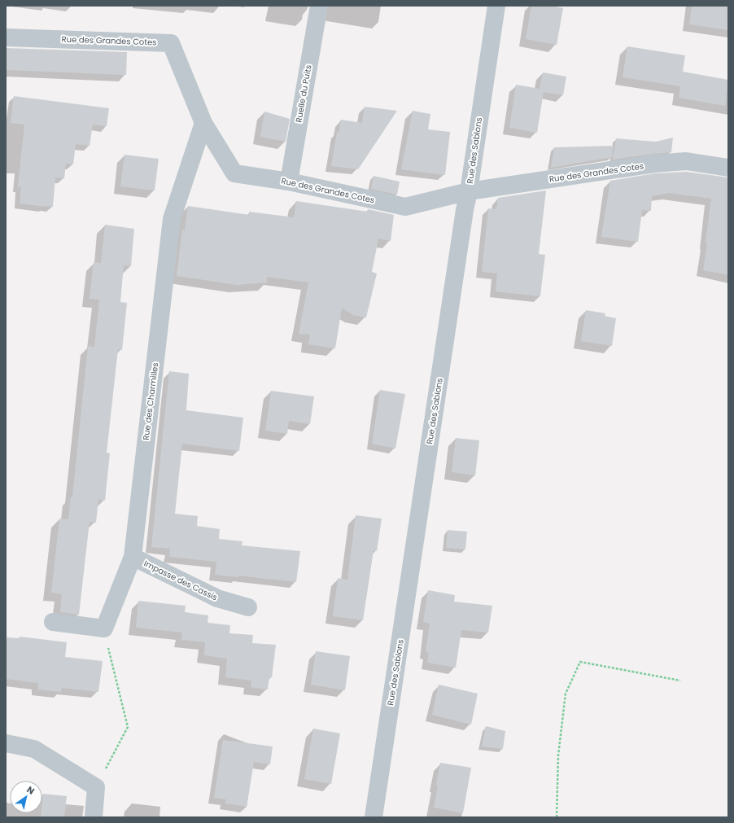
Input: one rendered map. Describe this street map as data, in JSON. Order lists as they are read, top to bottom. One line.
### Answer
{"streets":{"street":["Rue des Grandes Cotes","Ruelle du Puits","Rue des Sablons","Rue des Charmilles","Impasse des Cassis"]},"crossings":[["Rue des Grandes Cotes","Ruelle du Puits"],["Rue des Grandes Cotes","Rue des Sablons"],["Rue des Grandes Cotes","Rue des Charmilles"],["Rue des Charmilles","Impasse des Cassis"]],"north":"top right"}
